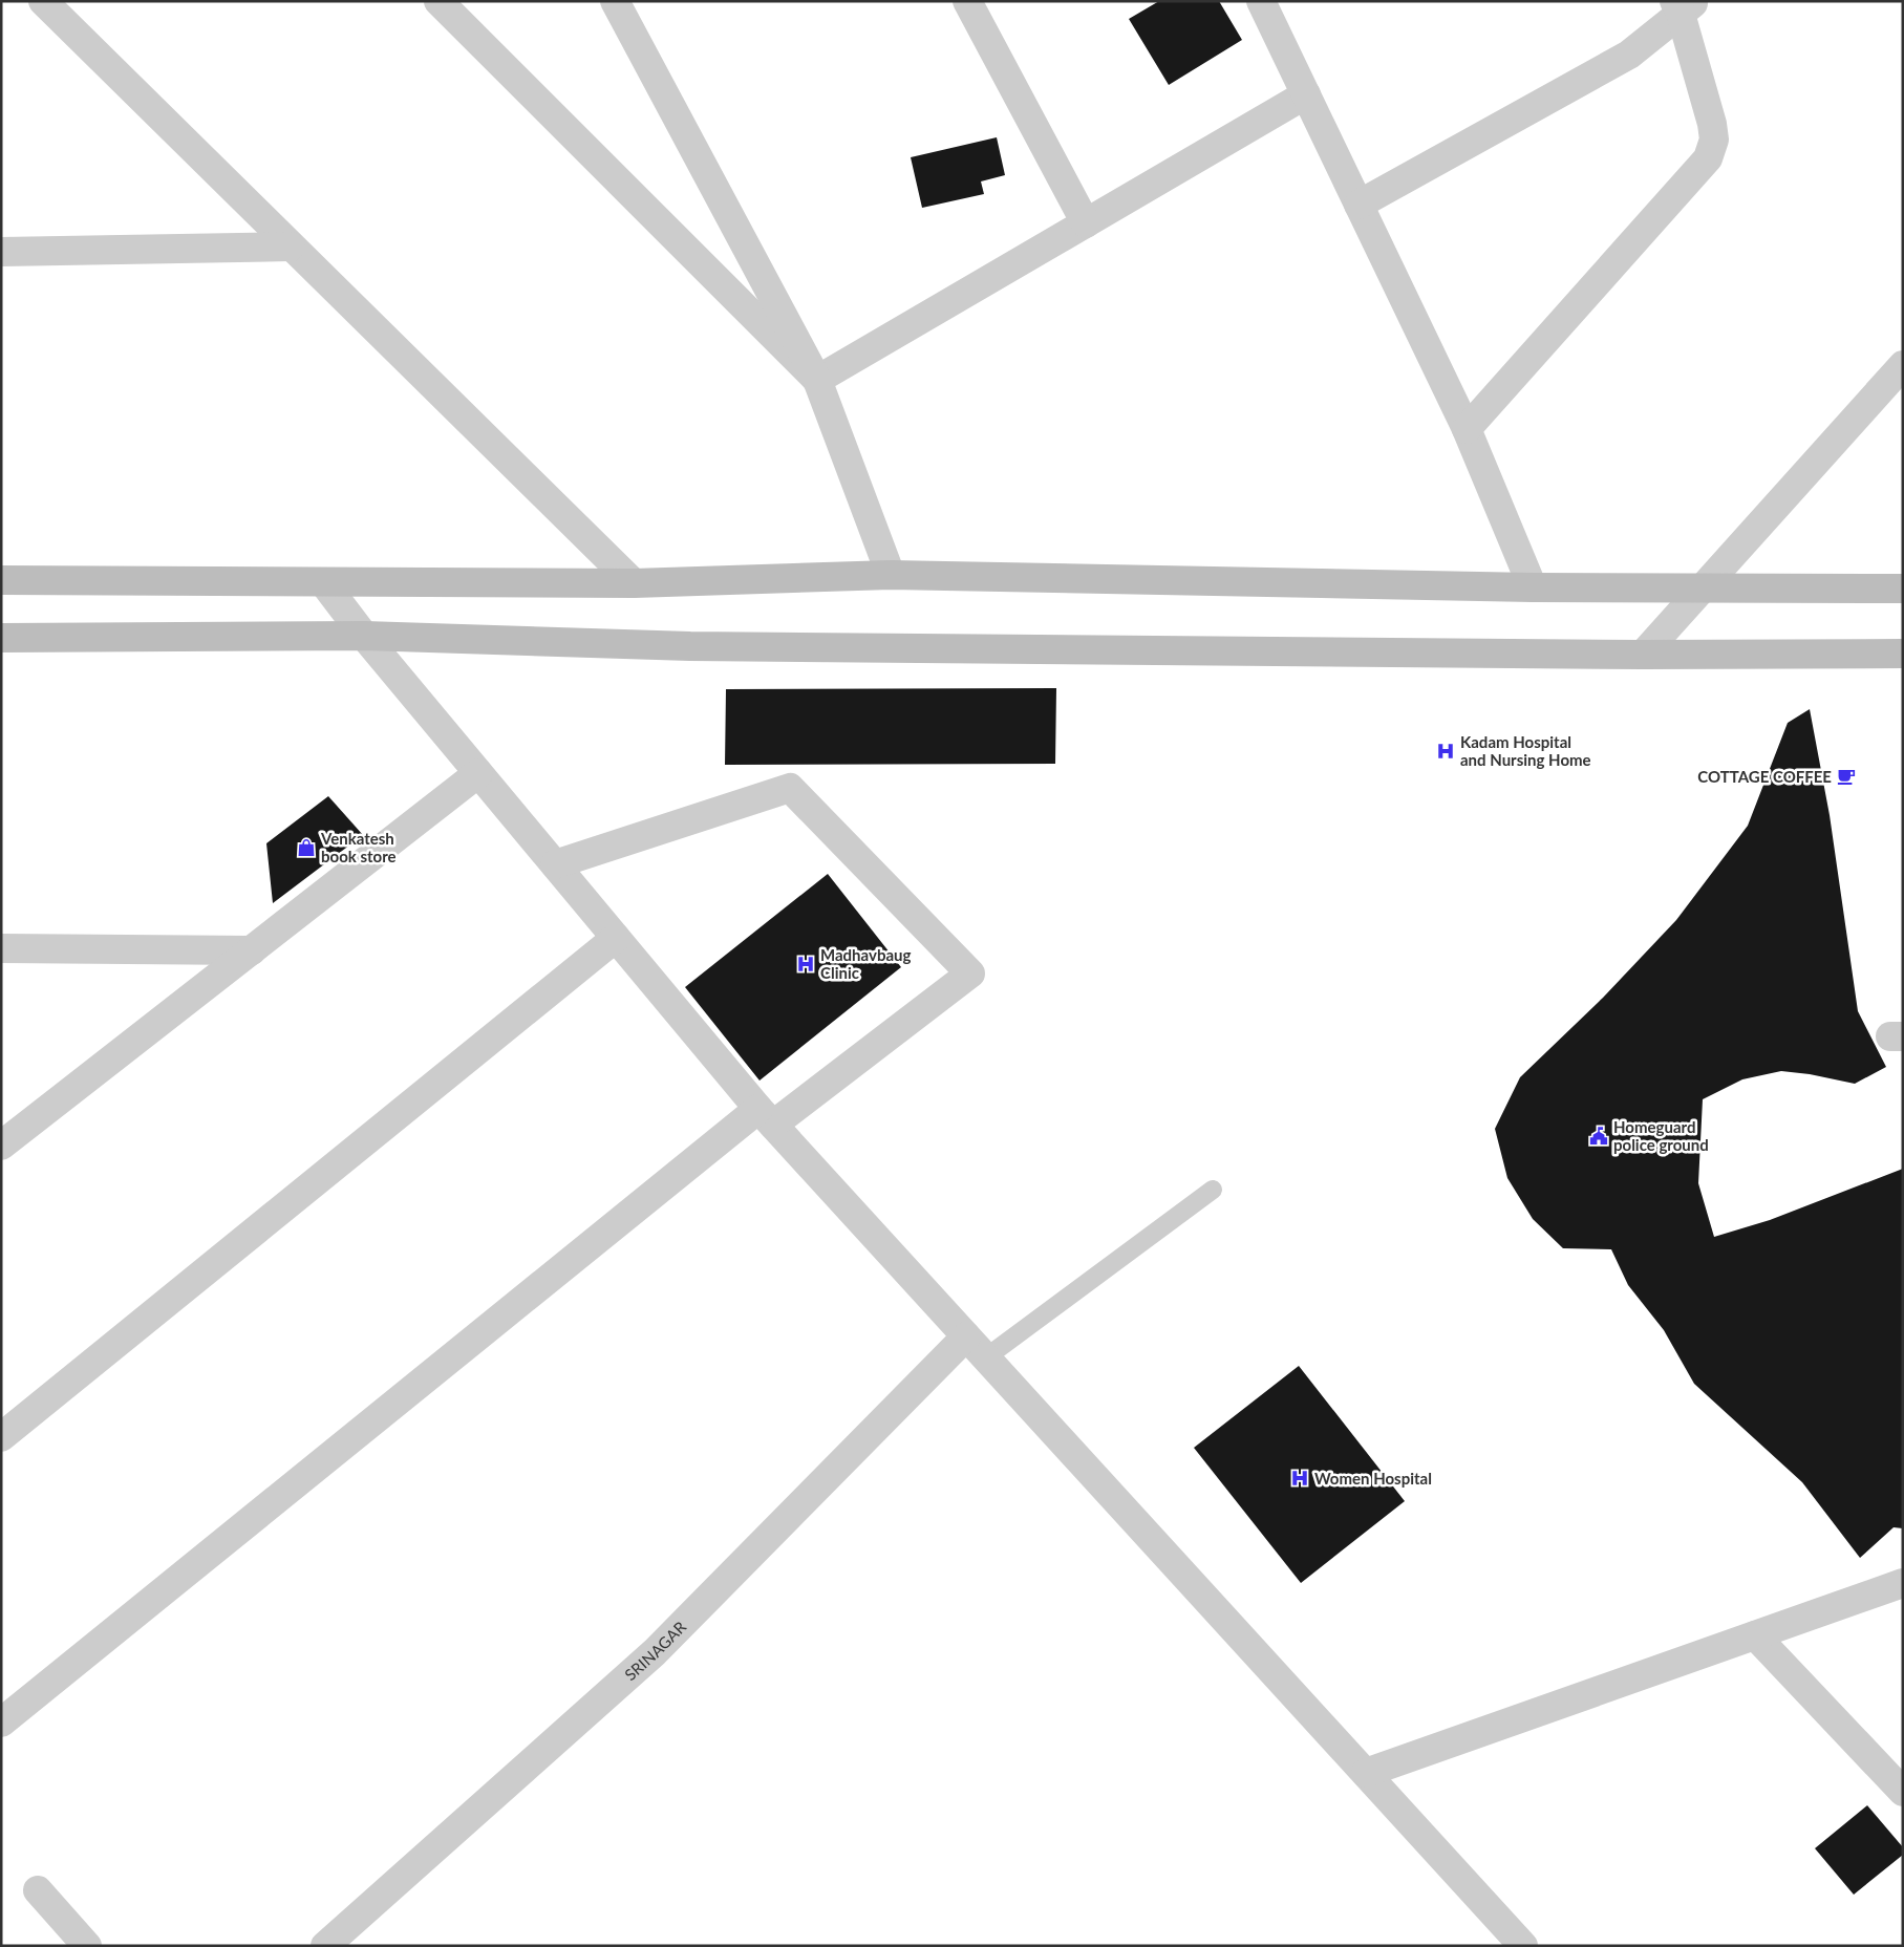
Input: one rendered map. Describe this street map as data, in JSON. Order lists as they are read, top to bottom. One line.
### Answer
{"streets":{"street":["SRINAGAR"]},"places":{"hospital":["Kadam Hospital and Nursing Home","Madhavbaug Clinic","Women Hospital"],"cafe":["COTTAGE COFFEE"],"shop":["Venkatesh book store"],"public building":["Homeguard police ground"]}}
